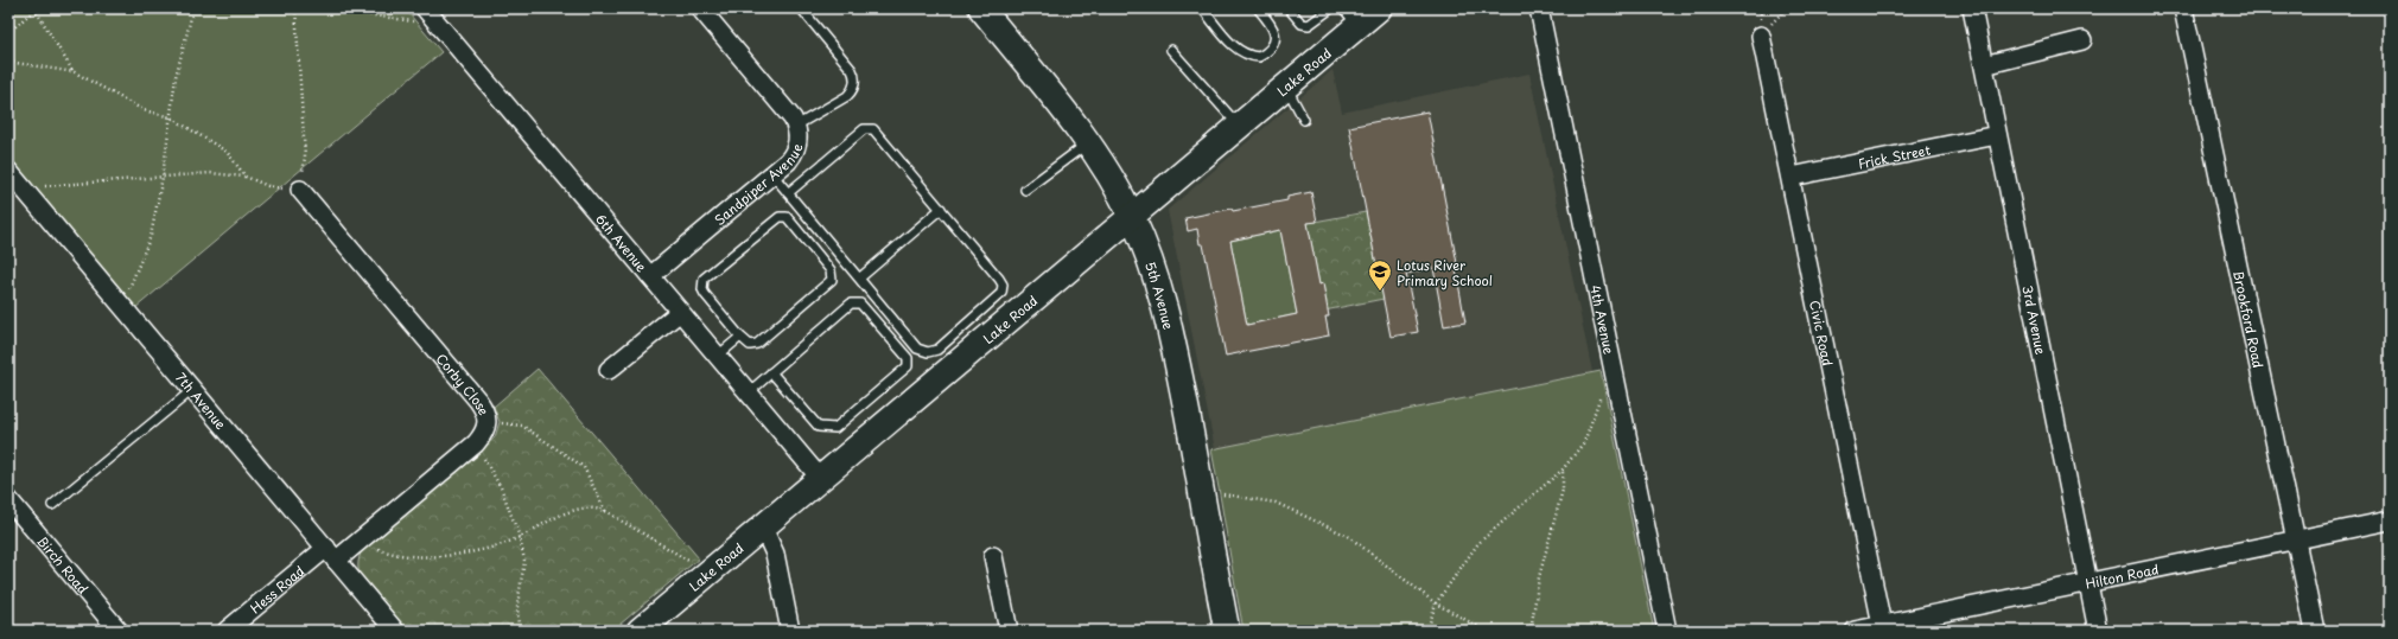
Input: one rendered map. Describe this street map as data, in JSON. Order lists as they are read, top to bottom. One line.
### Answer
{"streets":{"street":["Lake Road","Frick Street","Sandpiper Avenue","6th Avenue","5th Avenue","4th Avenue","Brookford Road","3rd Avenue","Civic Road","Corby Close","7th Avenue","Birch Road","Hilton Road","Hess Road"]},"crossings":[["Lake Road","6th Avenue"],["Lake Road","5th Avenue"],["Frick Street","3rd Avenue"],["Frick Street","Civic Road"],["Sandpiper Avenue","6th Avenue"],["Brookford Road","Hilton Road"],["3rd Avenue","Hilton Road"],["Civic Road","Hilton Road"],["Corby Close","7th Avenue"],["Corby Close","Hess Road"],["7th Avenue","Hess Road"]],"places":{"school or university":["Lotus River Primary School"]}}
